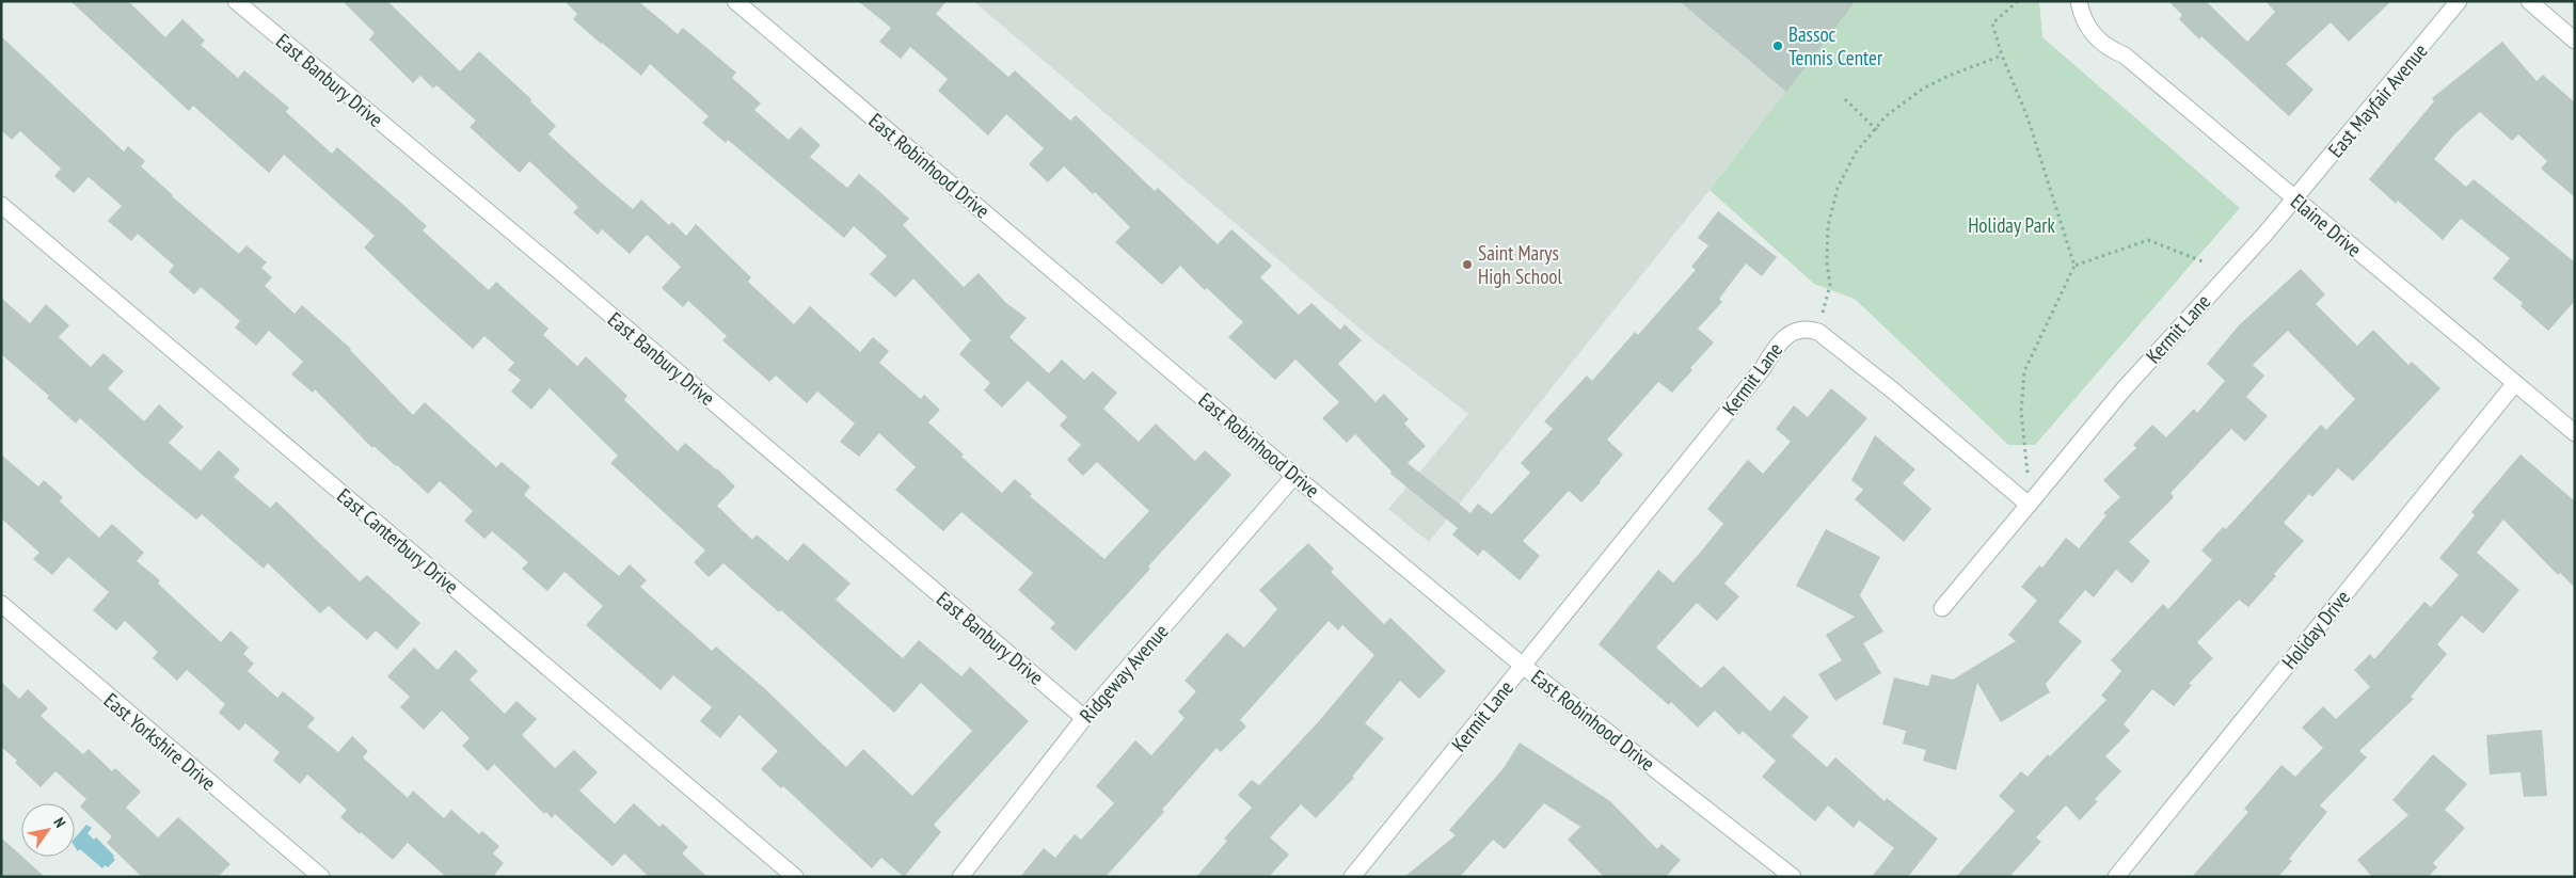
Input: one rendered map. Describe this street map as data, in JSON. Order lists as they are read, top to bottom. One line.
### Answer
{"streets":{"street":["East Banbury Drive","East Mayfair Avenue","East Robinhood Drive","Elaine Drive","Kermit Lane","East Canterbury Drive","Holiday Drive","Ridgeway Avenue","East Yorkshire Drive"]},"crossings":[["East Banbury Drive","Ridgeway Avenue"],["East Mayfair Avenue","Elaine Drive"],["East Mayfair Avenue","Kermit Lane"],["East Robinhood Drive","Kermit Lane"],["East Robinhood Drive","Ridgeway Avenue"],["Elaine Drive","Kermit Lane"],["Elaine Drive","Holiday Drive"]],"parks":["Holiday Park"],"places":["Bassoc Tennis Center","Saint Marys High School"],"north":"top right"}
